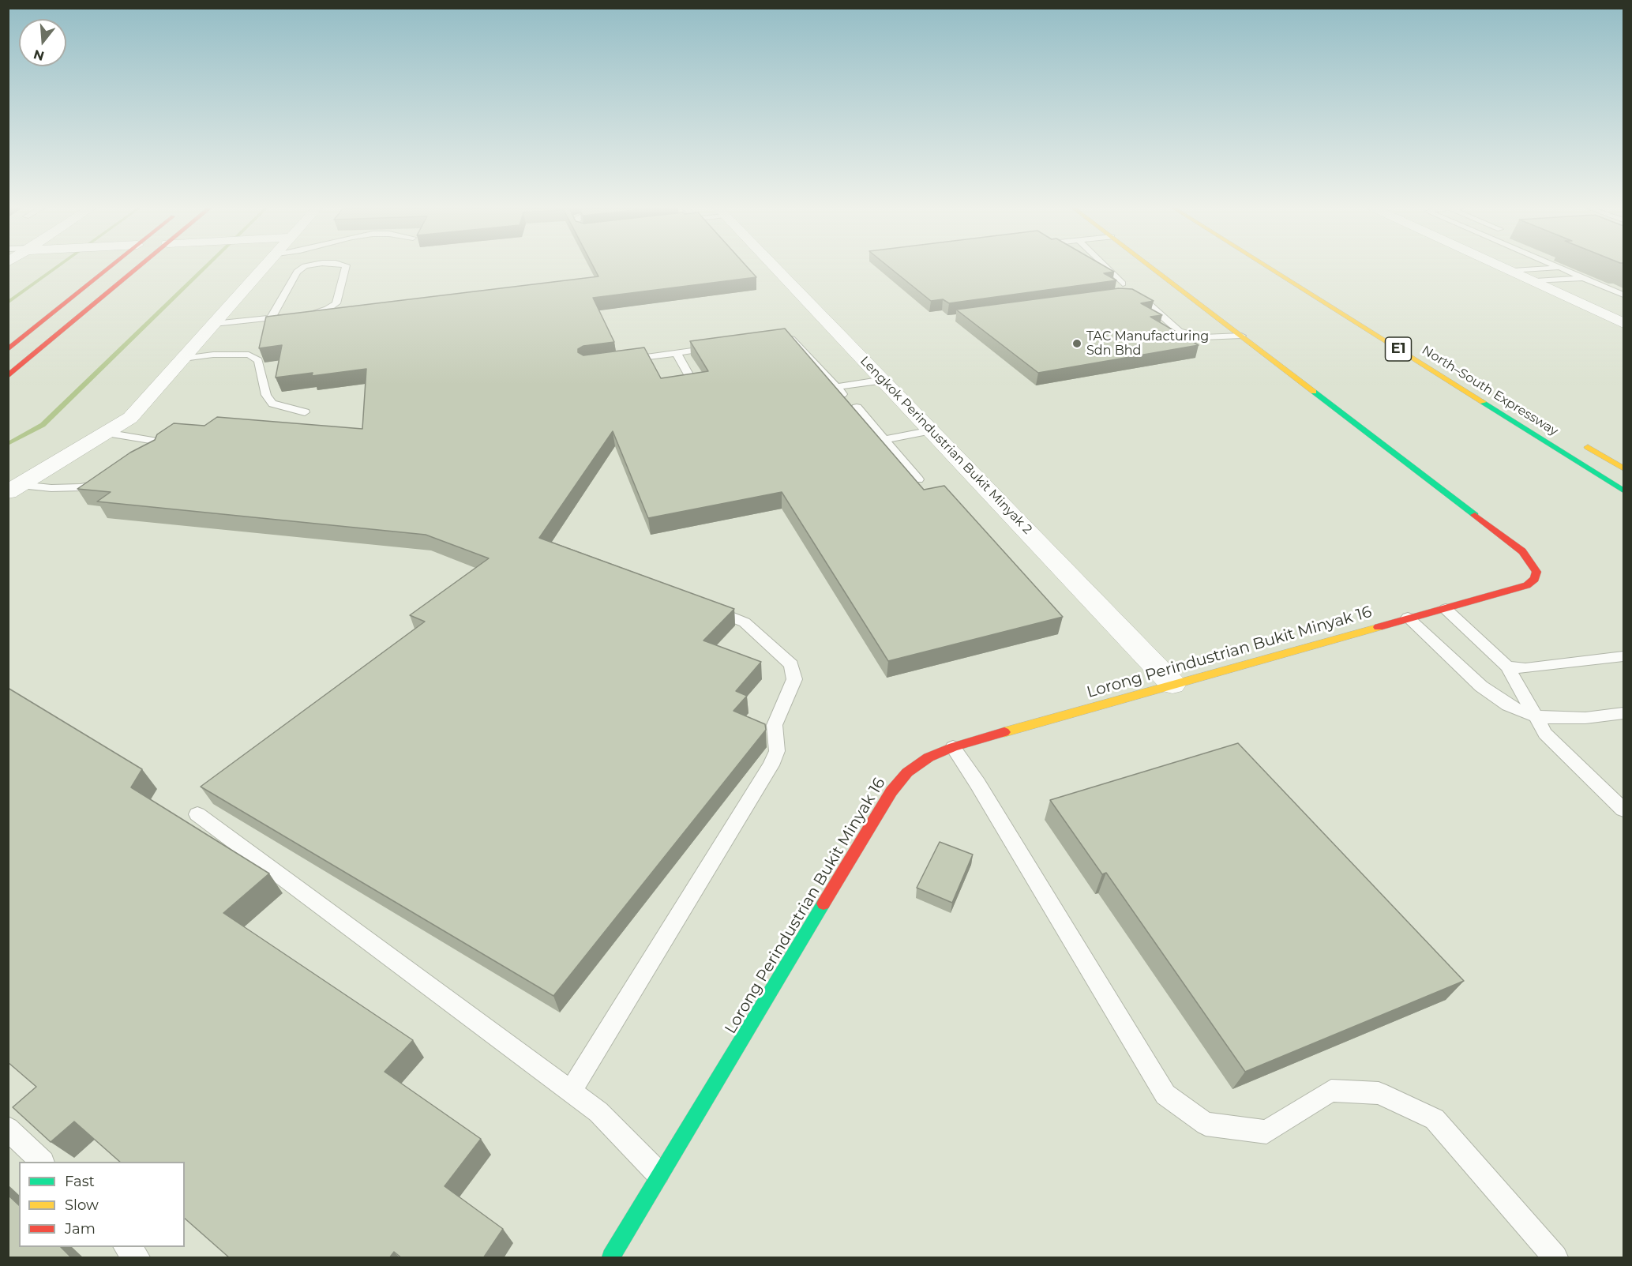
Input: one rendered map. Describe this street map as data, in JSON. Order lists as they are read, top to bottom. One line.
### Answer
{"streets":{"main road":["E1","North–South Expressway","Lorong Perindustrian Bukit Minyak 16"],"street":["Lengkok Perindustrian Bukit Minyak 2"]},"crossings":[["Lengkok Perindustrian Bukit Minyak 2","Lorong Perindustrian Bukit Minyak 16"]],"places":["TAC Manufacturing Sdn Bhd"],"legend":["Fast","Slow","Jam"],"north":"bottom"}
